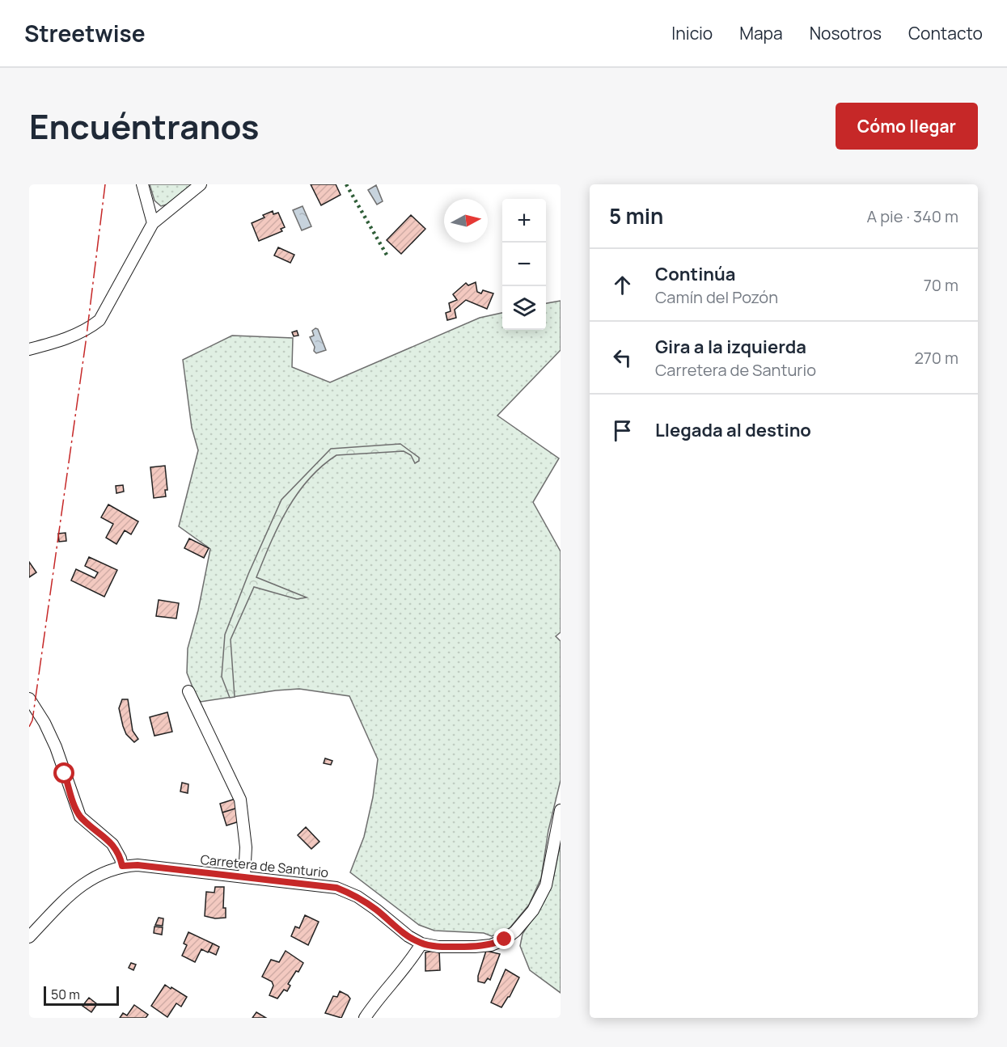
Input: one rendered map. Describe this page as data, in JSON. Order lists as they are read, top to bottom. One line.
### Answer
{"streets":{"street":["Carretera de Santurio"]},"scale_bar":"50 m","north":"right","page":{"header":"Streetwise","nav":["Inicio","Mapa","Nosotros","Contacto"],"title":"Encuéntranos","buttons":"Cómo llegar","heading":["5 min","A pie · 340 m"],"map_buttons":["+","−"],"list":[["Continúa","Camín del Pozón","70 m"],["Gira a la izquierda","Carretera de Santurio","270 m"],"Llegada al destino"],"scale":"50 m"}}
